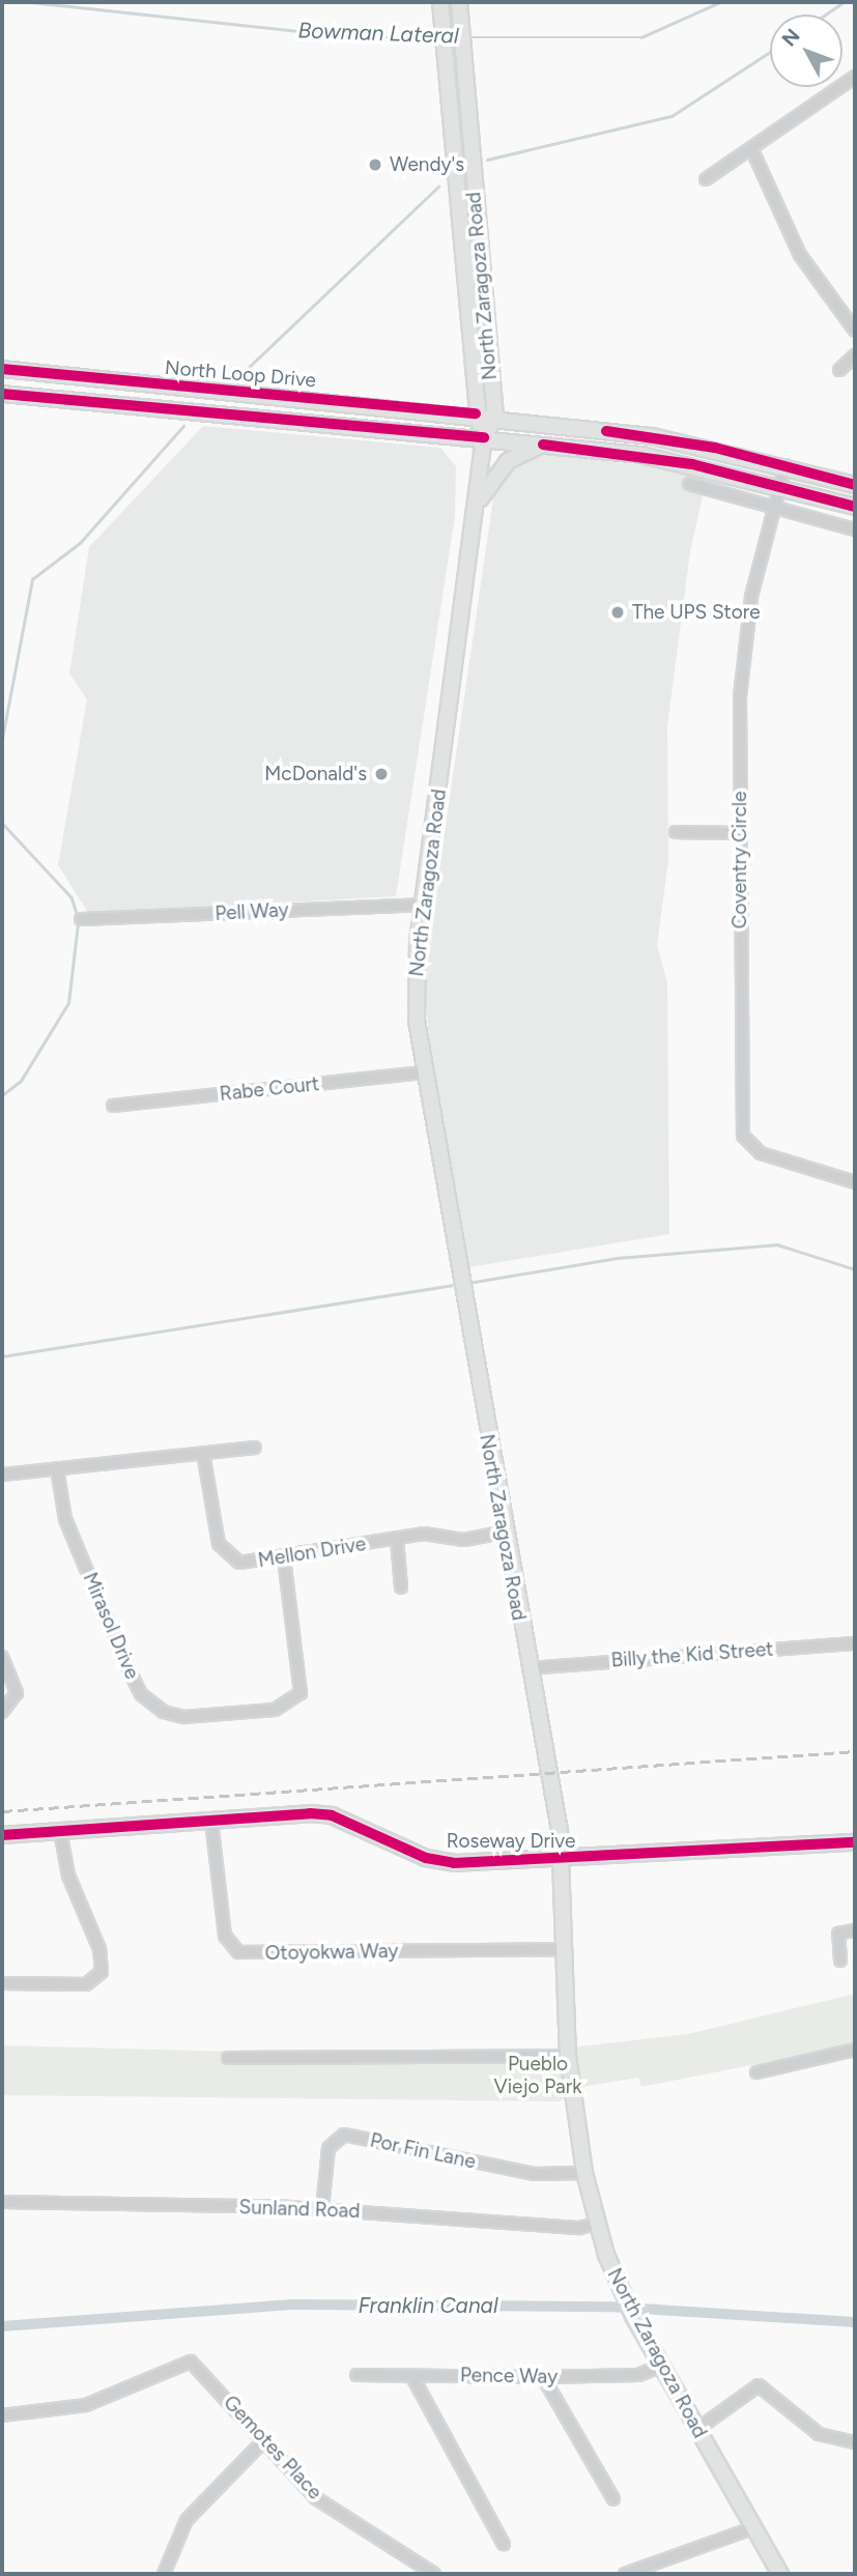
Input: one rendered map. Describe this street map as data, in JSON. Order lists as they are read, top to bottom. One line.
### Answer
{"streets":{"main road":["North Zaragoza Road","North Loop Drive","Roseway Drive"],"street":["Coventry Circle","Pell Way","Rabe Court","Mellon Drive","Mirasol Drive","Billy the Kid Street","Otoyokwa Way","Por Fin Lane","Sunland Road","Pence Way","Gemotes Place"]},"crossings":[["North Zaragoza Road","North Loop Drive"],["North Zaragoza Road","Pell Way"],["North Zaragoza Road","Rabe Court"],["North Zaragoza Road","Mellon Drive"],["North Zaragoza Road","Billy the Kid Street"],["North Zaragoza Road","Roseway Drive"],["North Zaragoza Road","Otoyokwa Way"],["North Zaragoza Road","Por Fin Lane"],["North Zaragoza Road","Sunland Road"],["North Zaragoza Road","Pence Way"],["North Loop Drive","Coventry Circle"],["Mellon Drive","Mirasol Drive"],["Roseway Drive","Otoyokwa Way"],["Por Fin Lane","Sunland Road"]],"water":["Bowman Lateral","Franklin Canal"],"parks":["Pueblo Viejo Park"],"places":["Wendy's","The UPS Store","McDonald's"],"north":"top left"}
